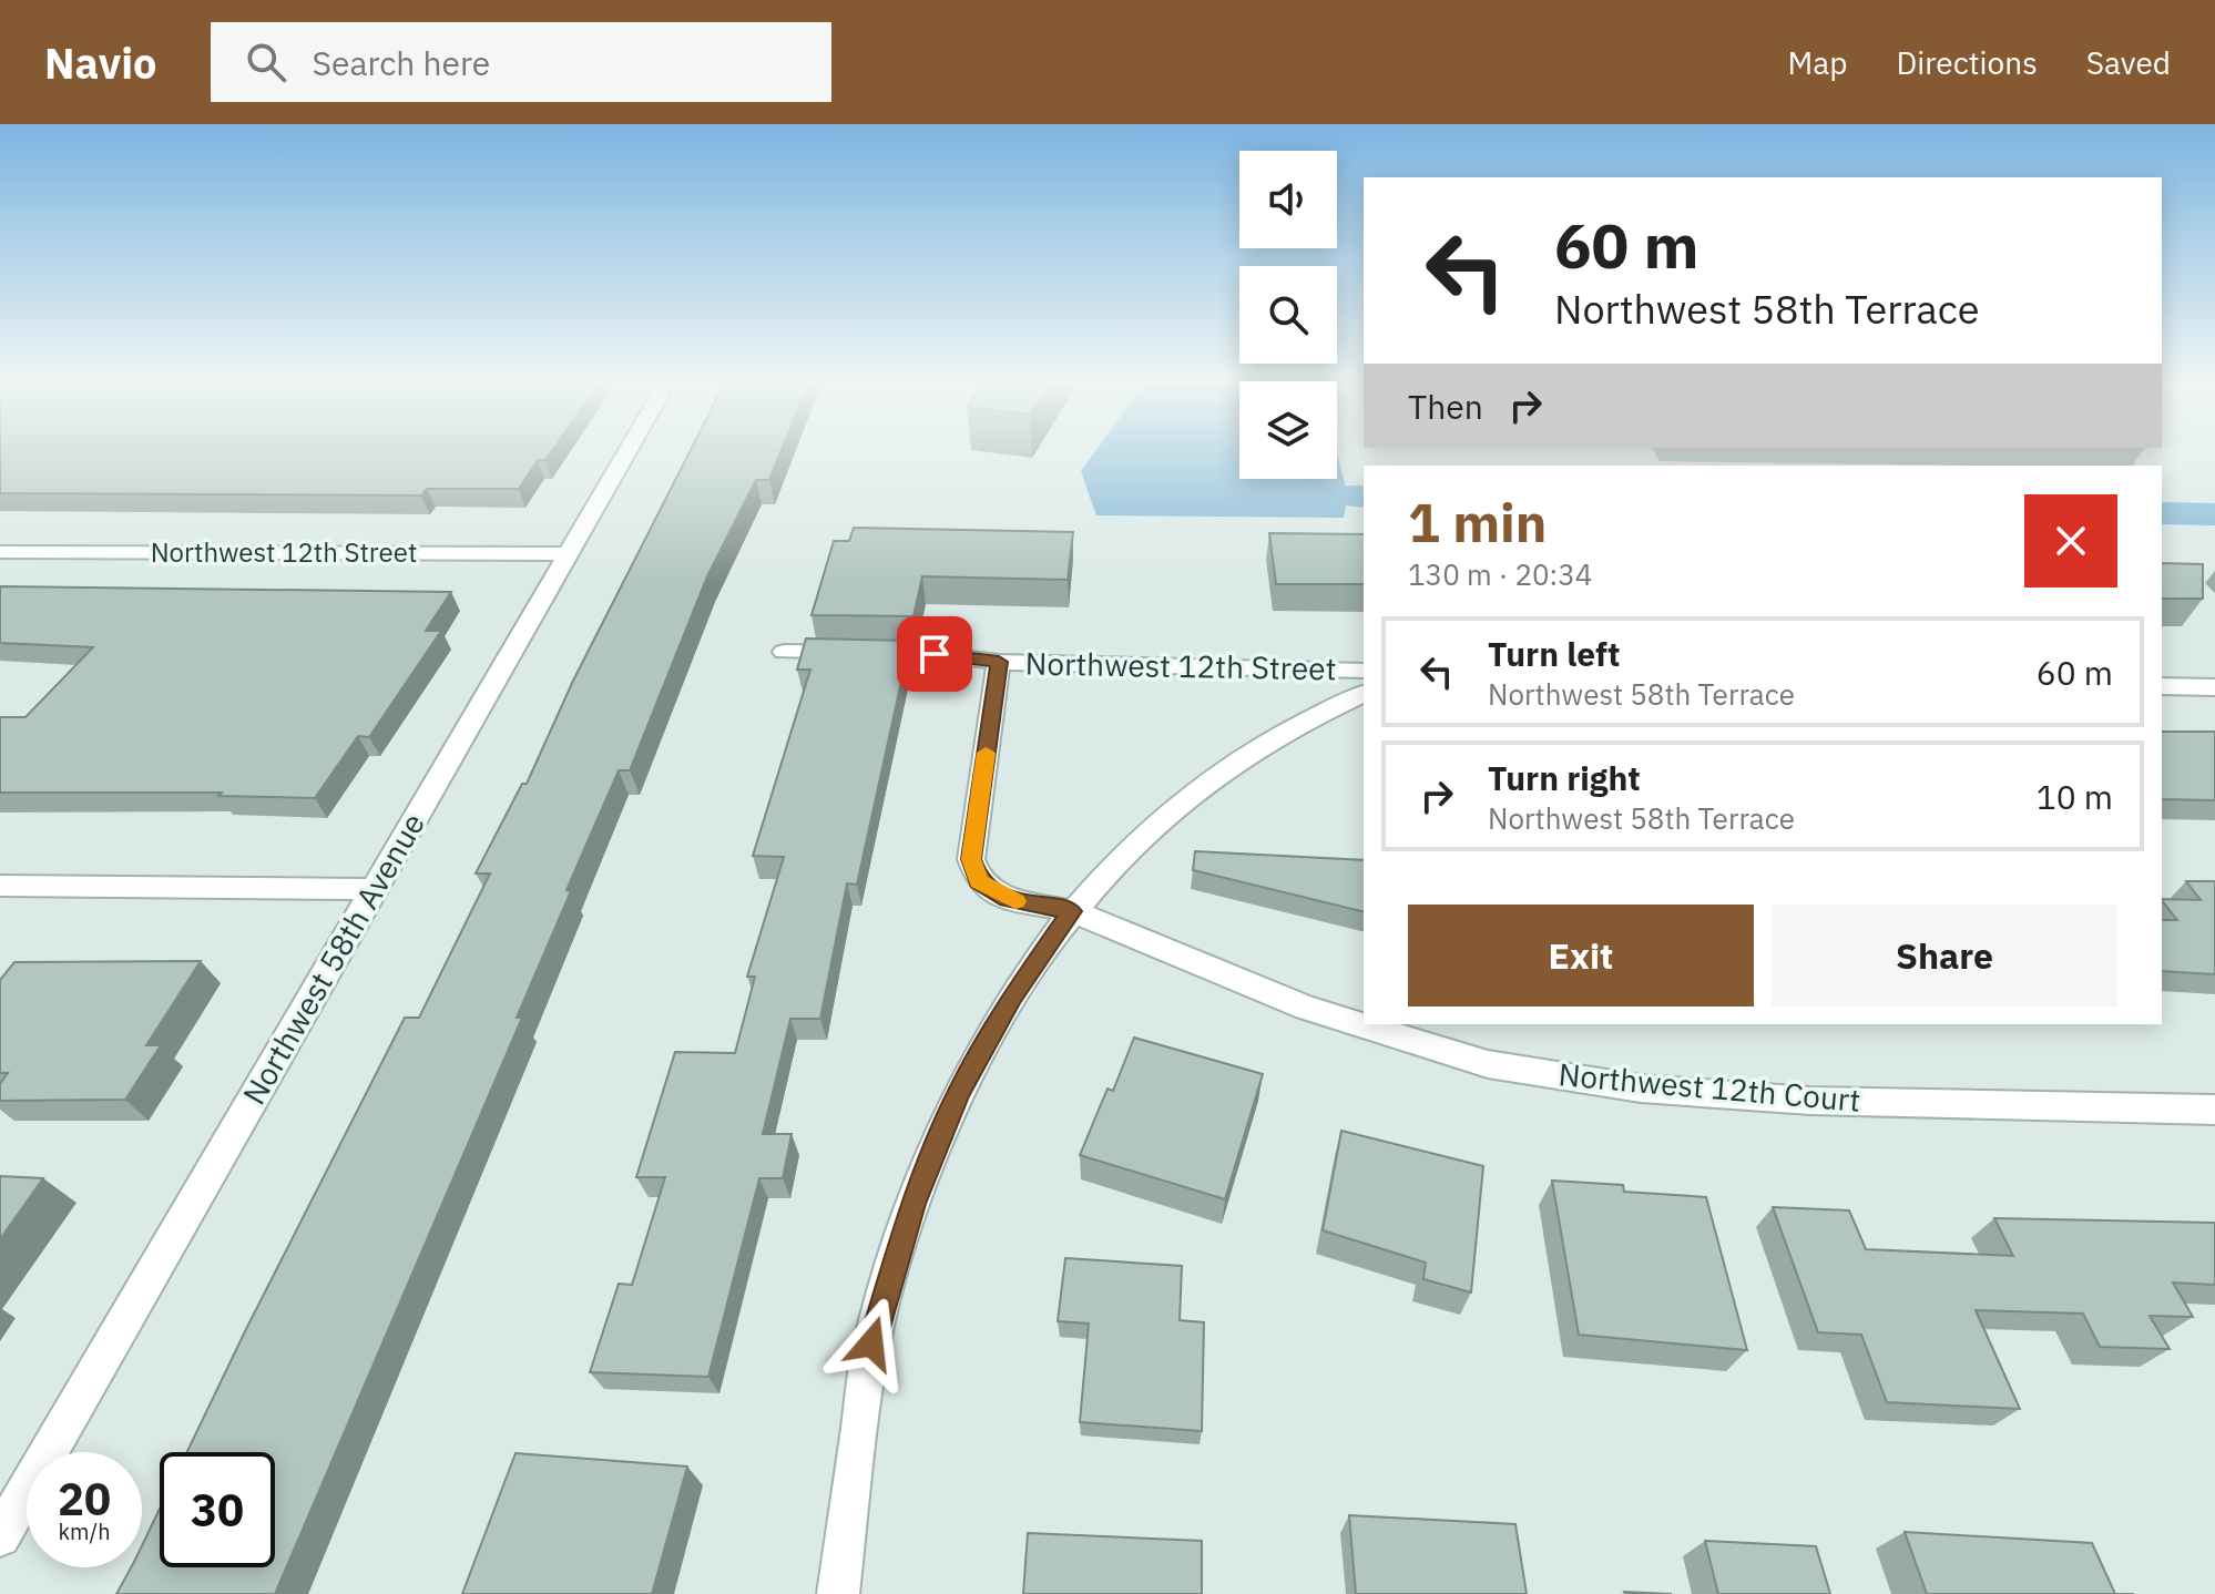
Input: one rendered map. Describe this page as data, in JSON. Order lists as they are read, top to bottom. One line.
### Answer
{"streets":{"street":["Northwest 12th Street","Northwest 58th Avenue","Northwest 12th Court"]},"crossings":[["Northwest 12th Street","Northwest 58th Avenue"],["Northwest 12th Street","Northwest 12th Court"]],"page":{"header":"Navio","search":"Search here","nav":["Map","Directions","Saved"],"turn":["60 m","Northwest 58th Terrace"],"then":"Then","heading":["1 min","130 m · 20:34"],"list":[{"name":"Turn left","note":"Northwest 58th Terrace","value":"60 m"},{"name":"Turn right","note":"Northwest 58th Terrace","value":"10 m"}],"buttons":["Exit","Share"],"speed":"20 km/h","limit":"30"}}
